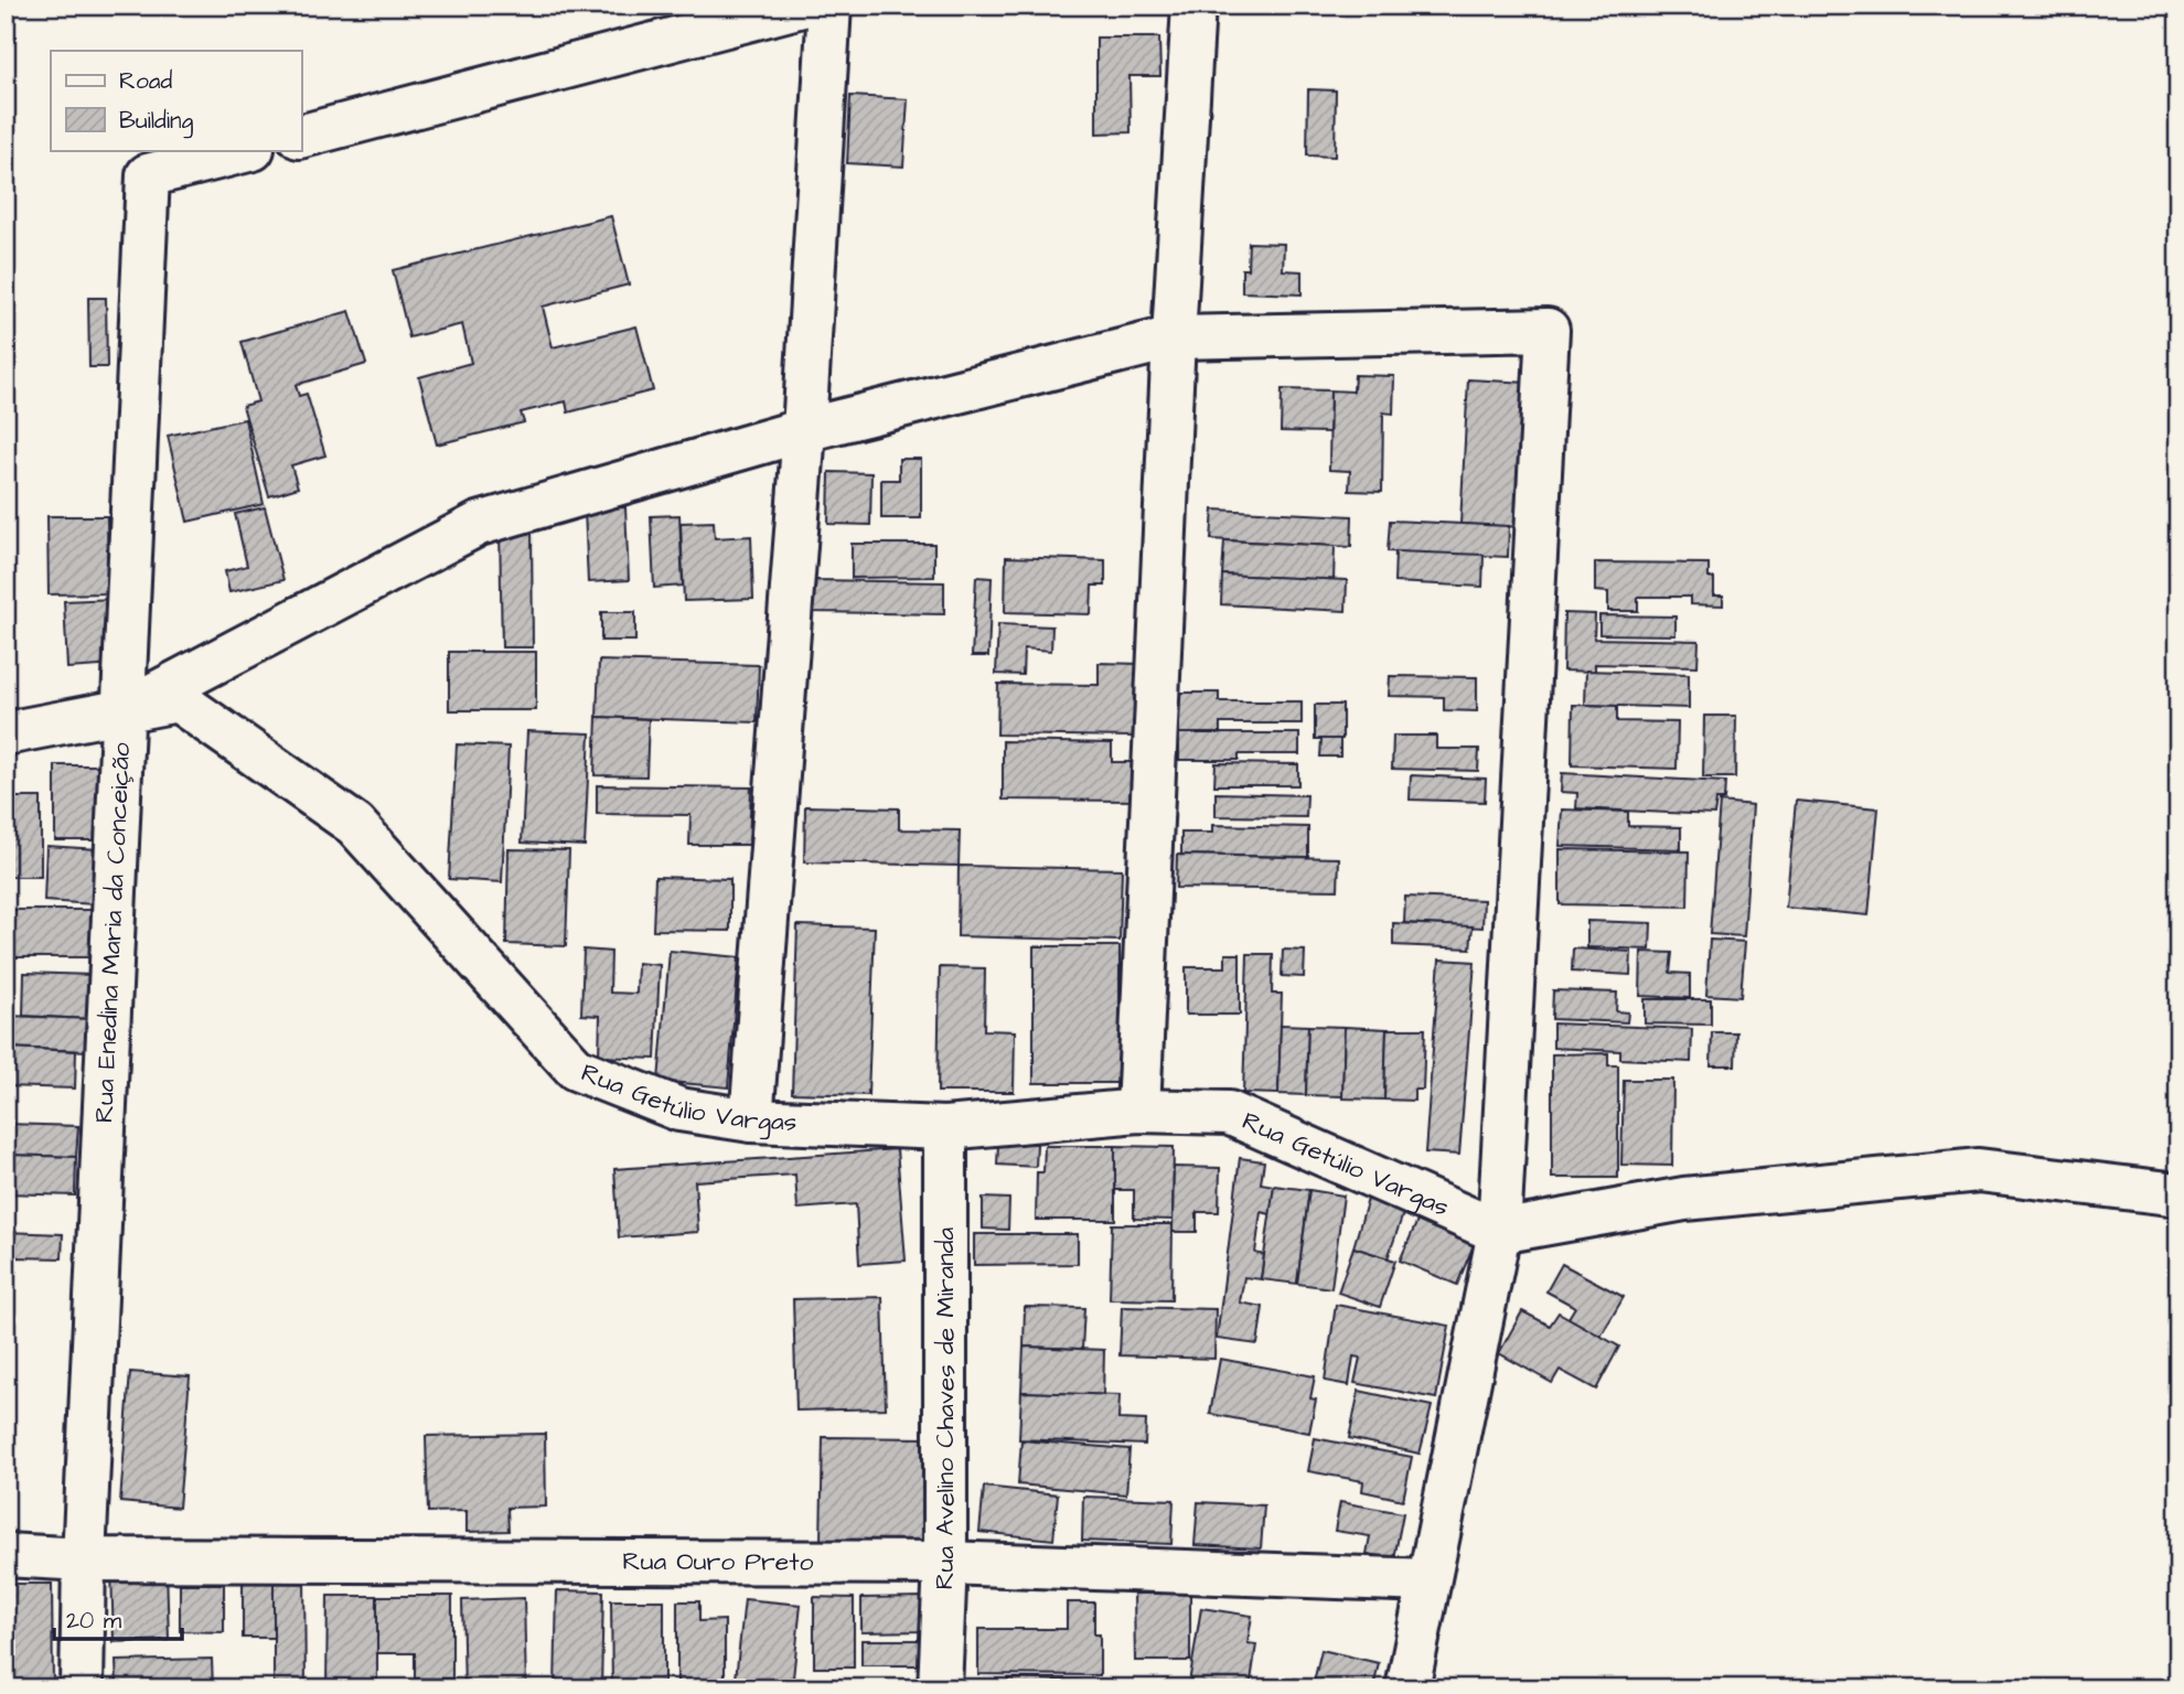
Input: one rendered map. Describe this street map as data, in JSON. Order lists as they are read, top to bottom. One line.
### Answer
{"streets":{"street":["Rua Enedina Maria da Conceição","Rua Getúlio Vargas","Rua Avelino Chaves de Miranda","Rua Ouro Preto"]},"crossings":[["Rua Enedina Maria da Conceição","Rua Getúlio Vargas"],["Rua Enedina Maria da Conceição","Rua Ouro Preto"],["Rua Getúlio Vargas","Rua Avelino Chaves de Miranda"],["Rua Avelino Chaves de Miranda","Rua Ouro Preto"]],"legend":["Road","Building"],"scale_bar":"20 m"}
